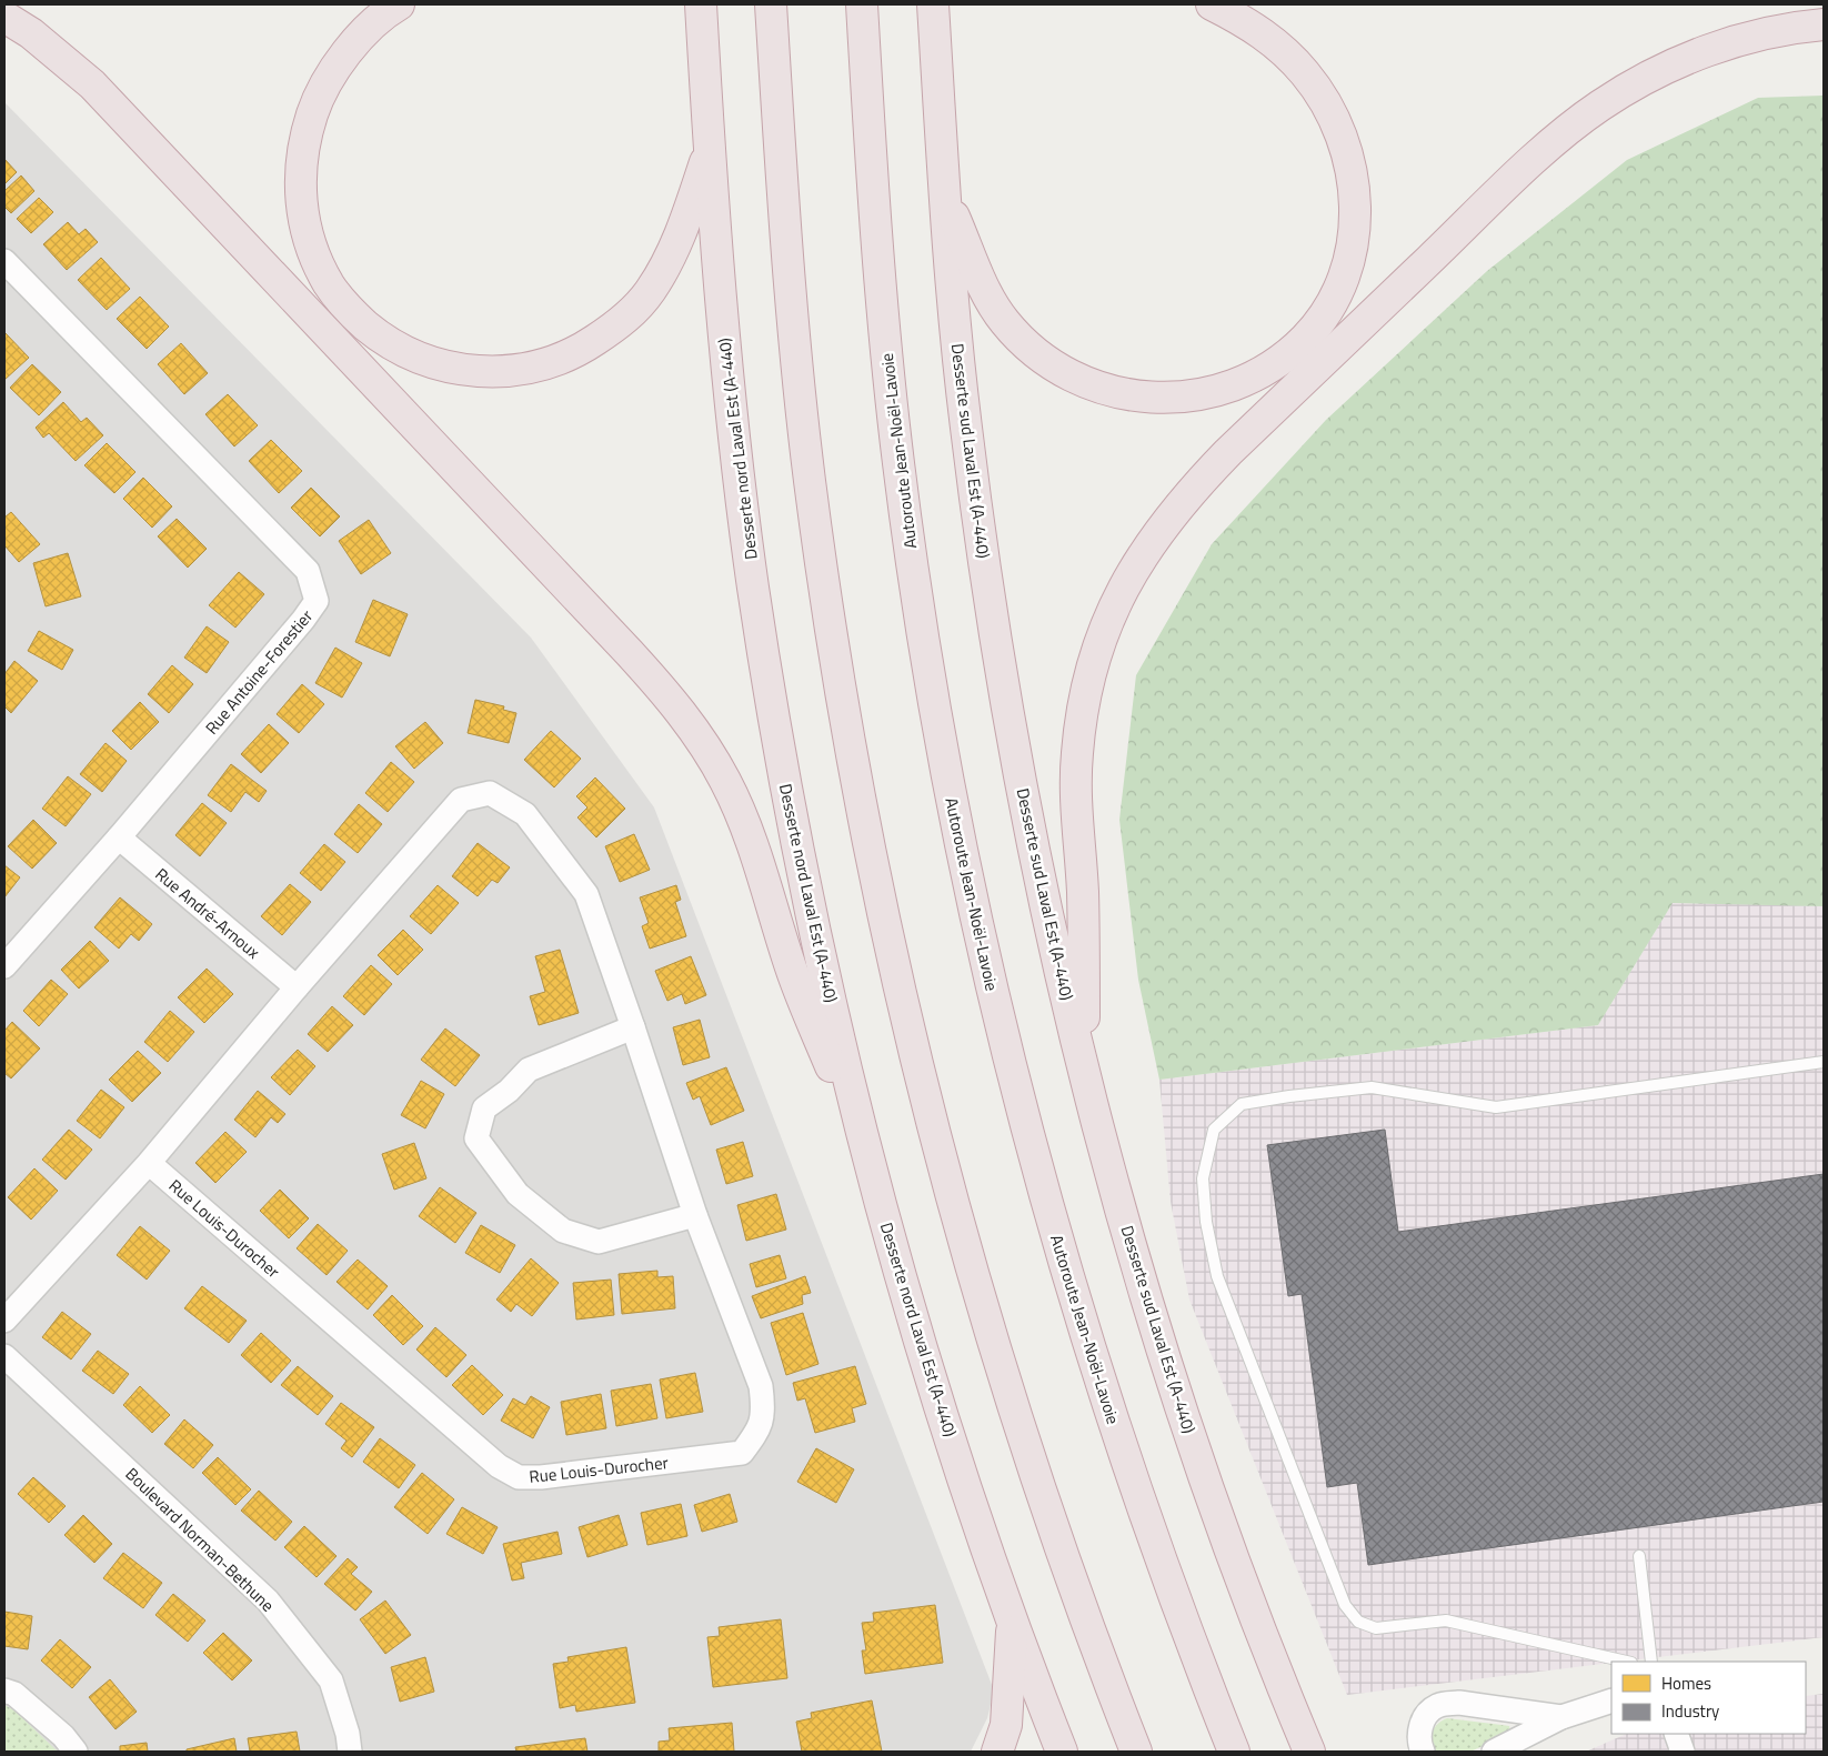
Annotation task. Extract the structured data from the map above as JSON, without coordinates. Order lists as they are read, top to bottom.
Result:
{
  "streets": {
    "highway": ["Desserte nord Laval Est (A-440)", "Autoroute Jean-Noël-Lavoie", "Desserte sud Laval Est (A-440)"],
    "street": [
      "Rue Antoine-Forestier",
      "Rue André-Arnoux",
      "Rue Louis-Durocher",
      "Boulevard Norman-Bethune"
    ]
  },
  "crossings": [
    ["Rue Antoine-Forestier", "Rue André-Arnoux"],
    ["Rue André-Arnoux", "Rue Louis-Durocher"]
  ],
  "legend": ["Homes", "Industry"]
}
